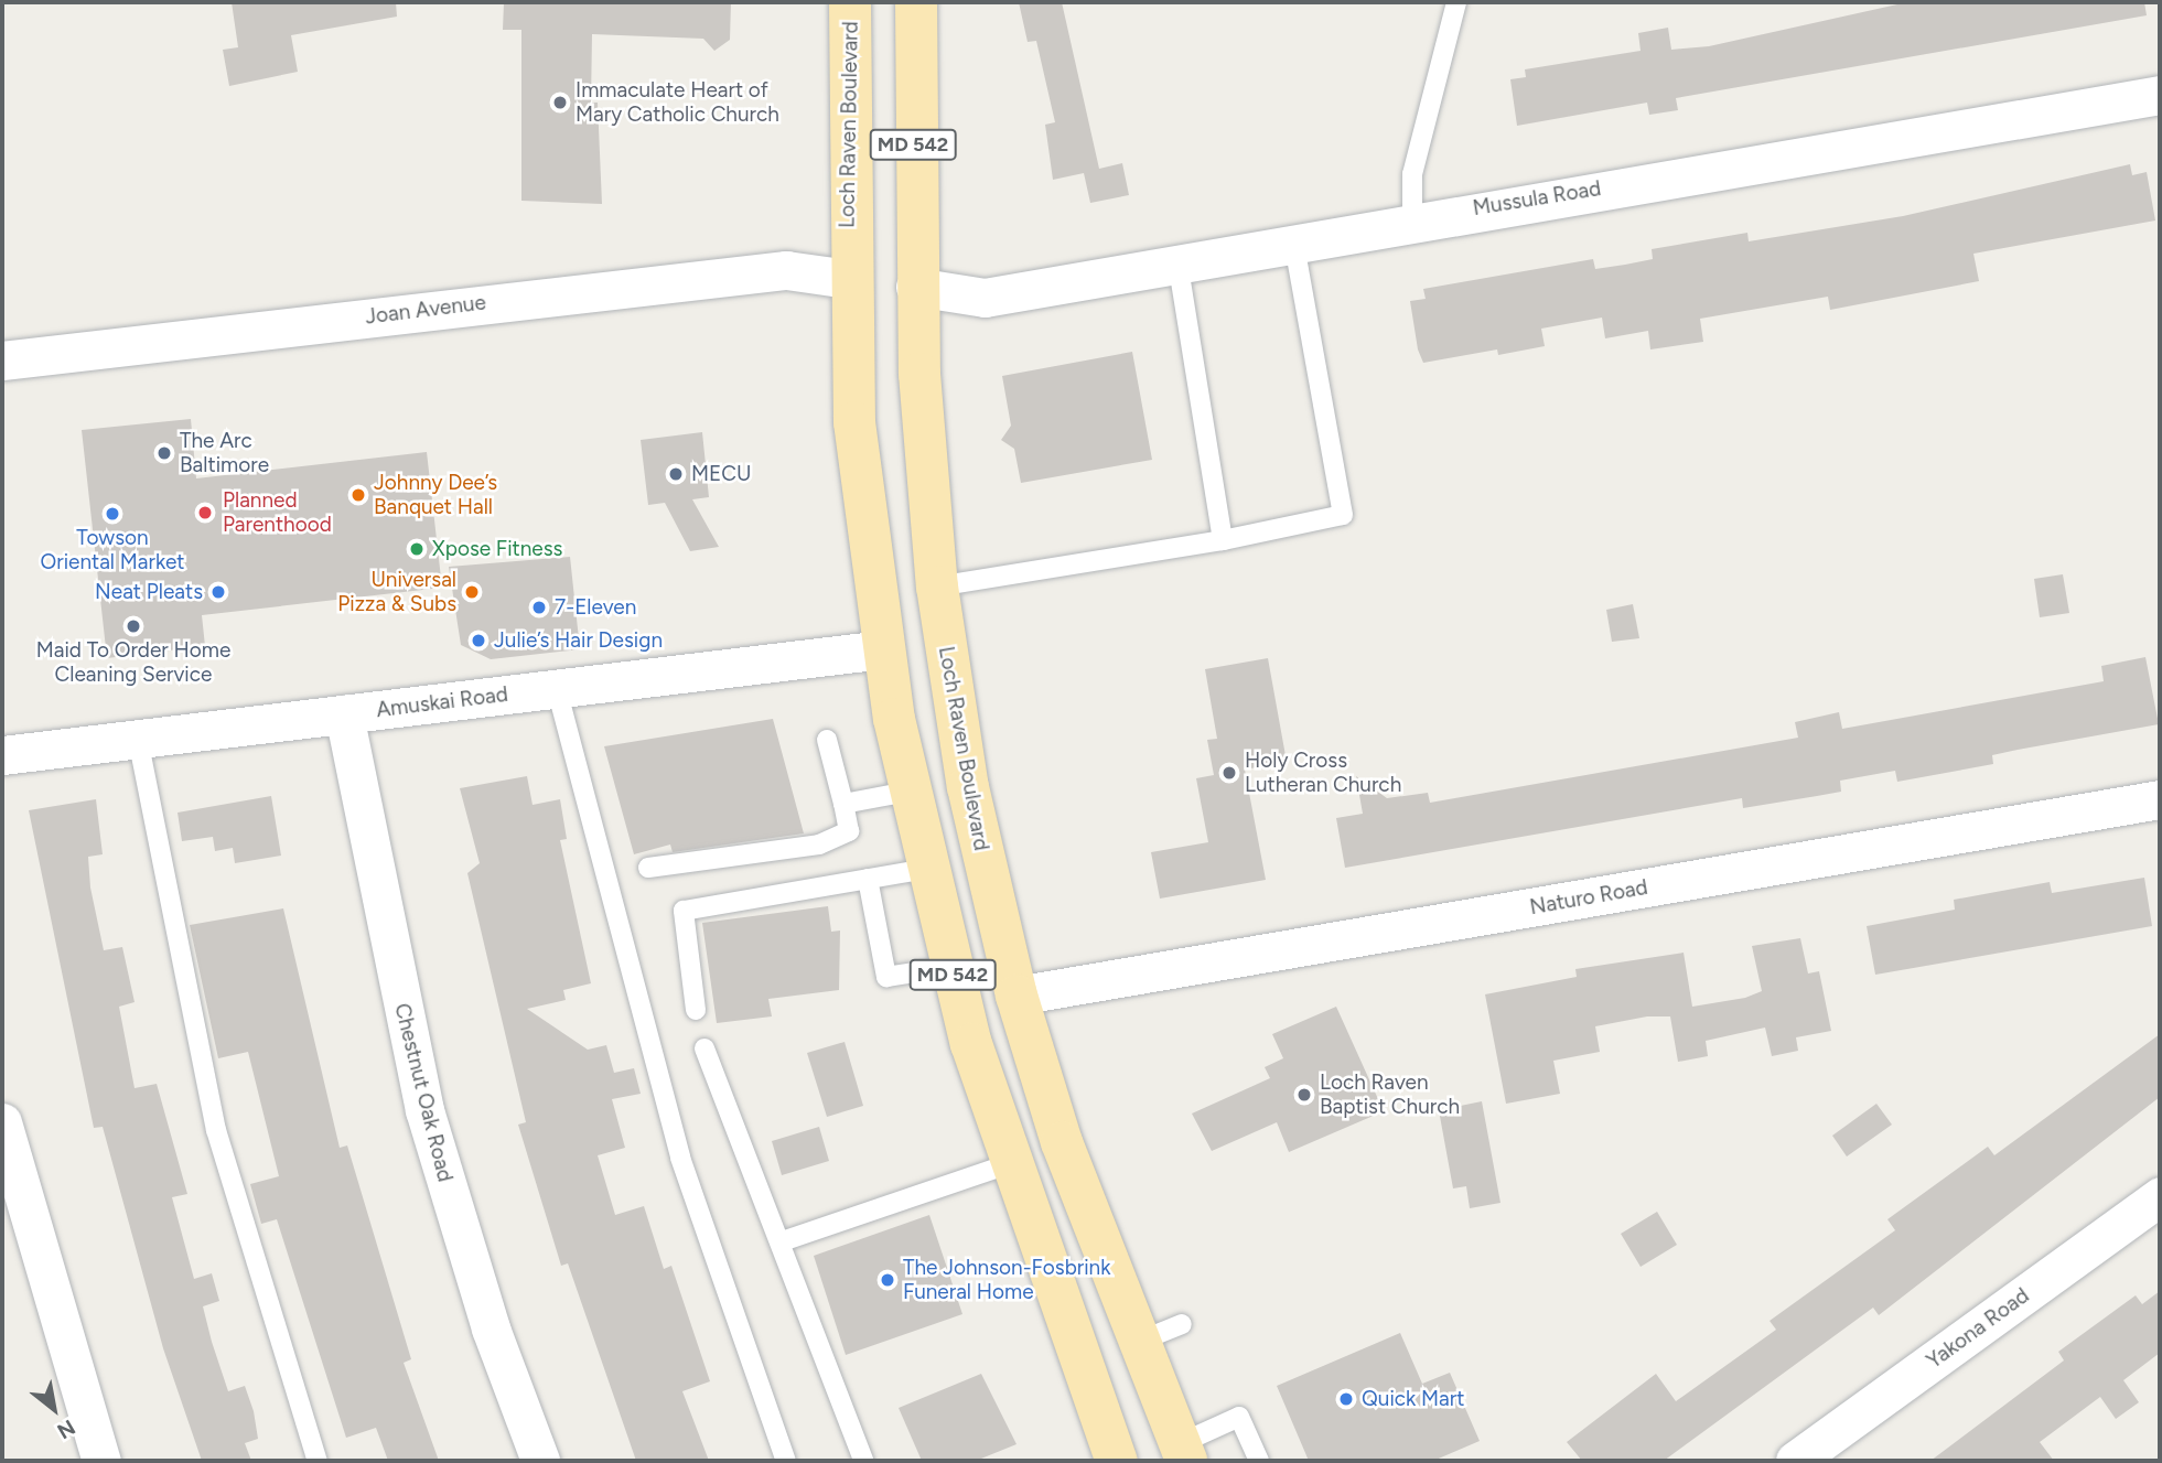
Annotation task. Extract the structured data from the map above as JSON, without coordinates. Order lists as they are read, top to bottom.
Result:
{
  "streets": {
    "main road": ["Loch Raven Boulevard", "MD 542"],
    "street": [
      "Mussula Road",
      "Joan Avenue",
      "Amuskai Road",
      "Naturo Road",
      "Chestnut Oak Road",
      "Yakona Road"
    ]
  },
  "crossings": [
    ["Loch Raven Boulevard", "Mussula Road"],
    ["Loch Raven Boulevard", "Joan Avenue"],
    ["Loch Raven Boulevard", "Amuskai Road"],
    ["Loch Raven Boulevard", "Naturo Road"],
    ["Amuskai Road", "Chestnut Oak Road"]
  ],
  "places": [
    "Immaculate Heart of Mary Catholic Church",
    "The Arc Baltimore",
    "MECU",
    "Johnny Dee’s Banquet Hall",
    "Planned Parenthood",
    "Towson Oriental Market",
    "Xpose Fitness",
    "Neat Pleats",
    "Universal Pizza & Subs",
    "7-Eleven",
    "Maid To Order Home Cleaning Service",
    "Julie’s Hair Design",
    "Holy Cross Lutheran Church",
    "Loch Raven Baptist Church",
    "The Johnson-Fosbrink Funeral Home",
    "Quick Mart"
  ],
  "north": "bottom right"
}
